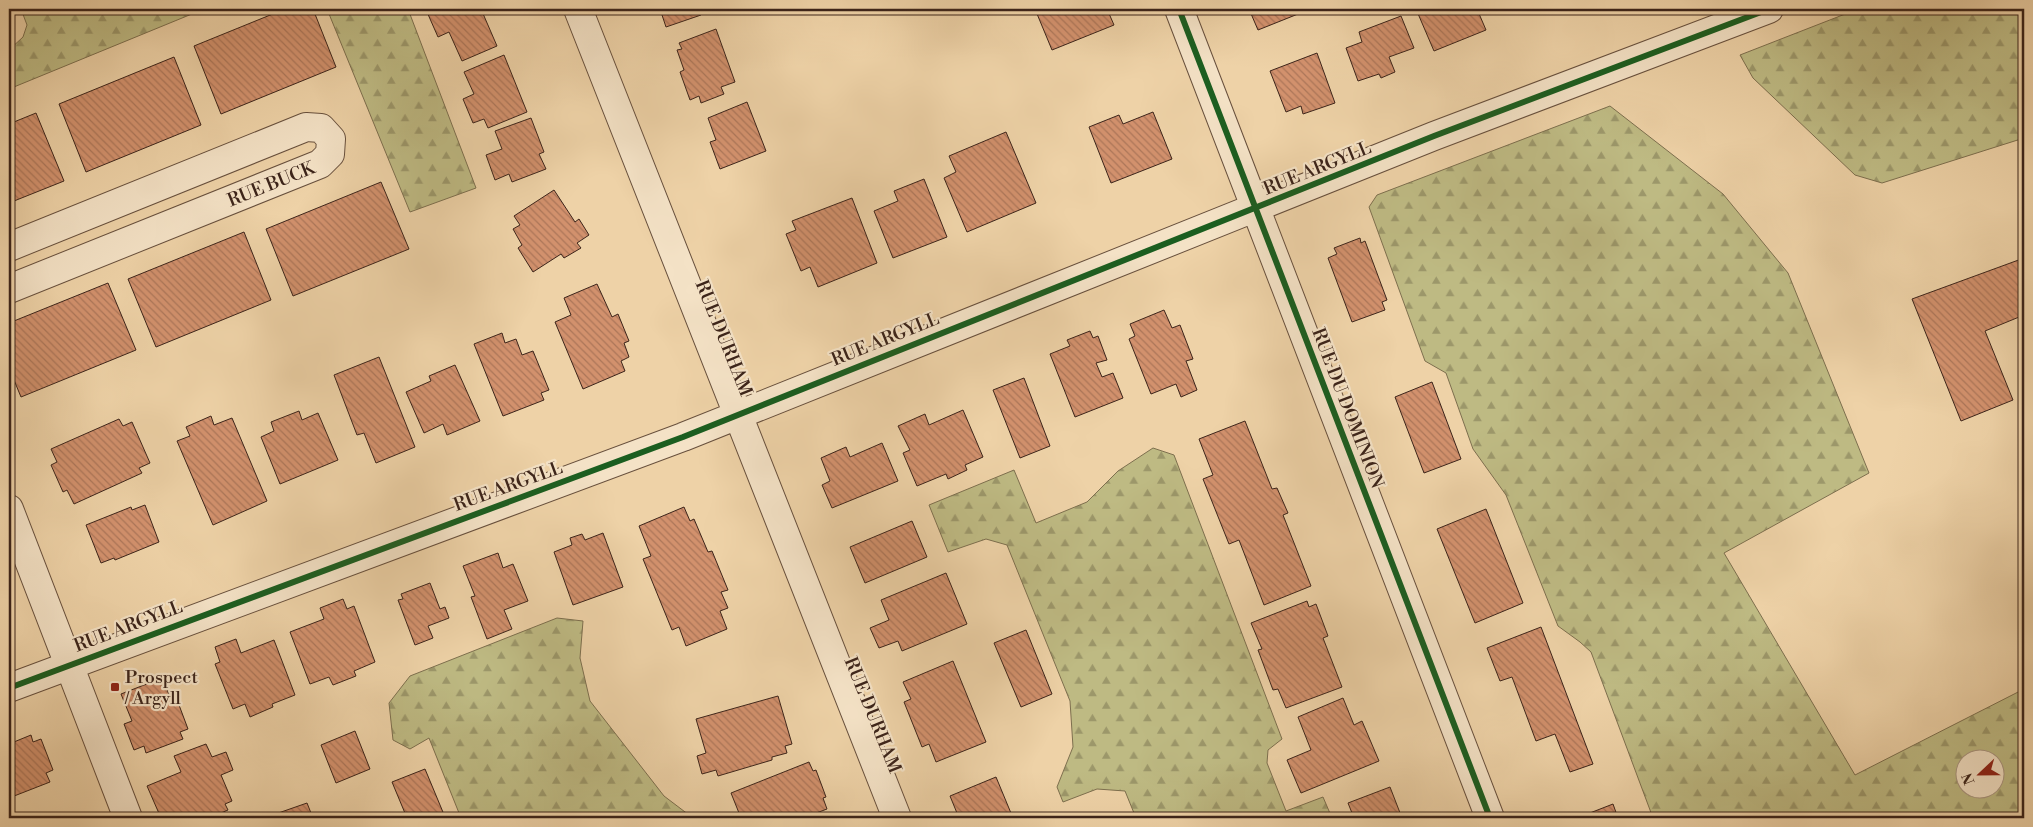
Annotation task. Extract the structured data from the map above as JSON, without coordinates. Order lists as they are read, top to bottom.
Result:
{
  "streets": {
    "street": [
      "RUE ARGYLL",
      "RUE BUCK",
      "RUE DURHAM",
      "RUE DU DOMINION"
    ]
  },
  "crossings": [
    ["RUE ARGYLL", "RUE DURHAM"],
    ["RUE ARGYLL", "RUE DU DOMINION"]
  ],
  "places": {
    "transit": ["Prospect / Argyll"]
  },
  "north": "left"
}
